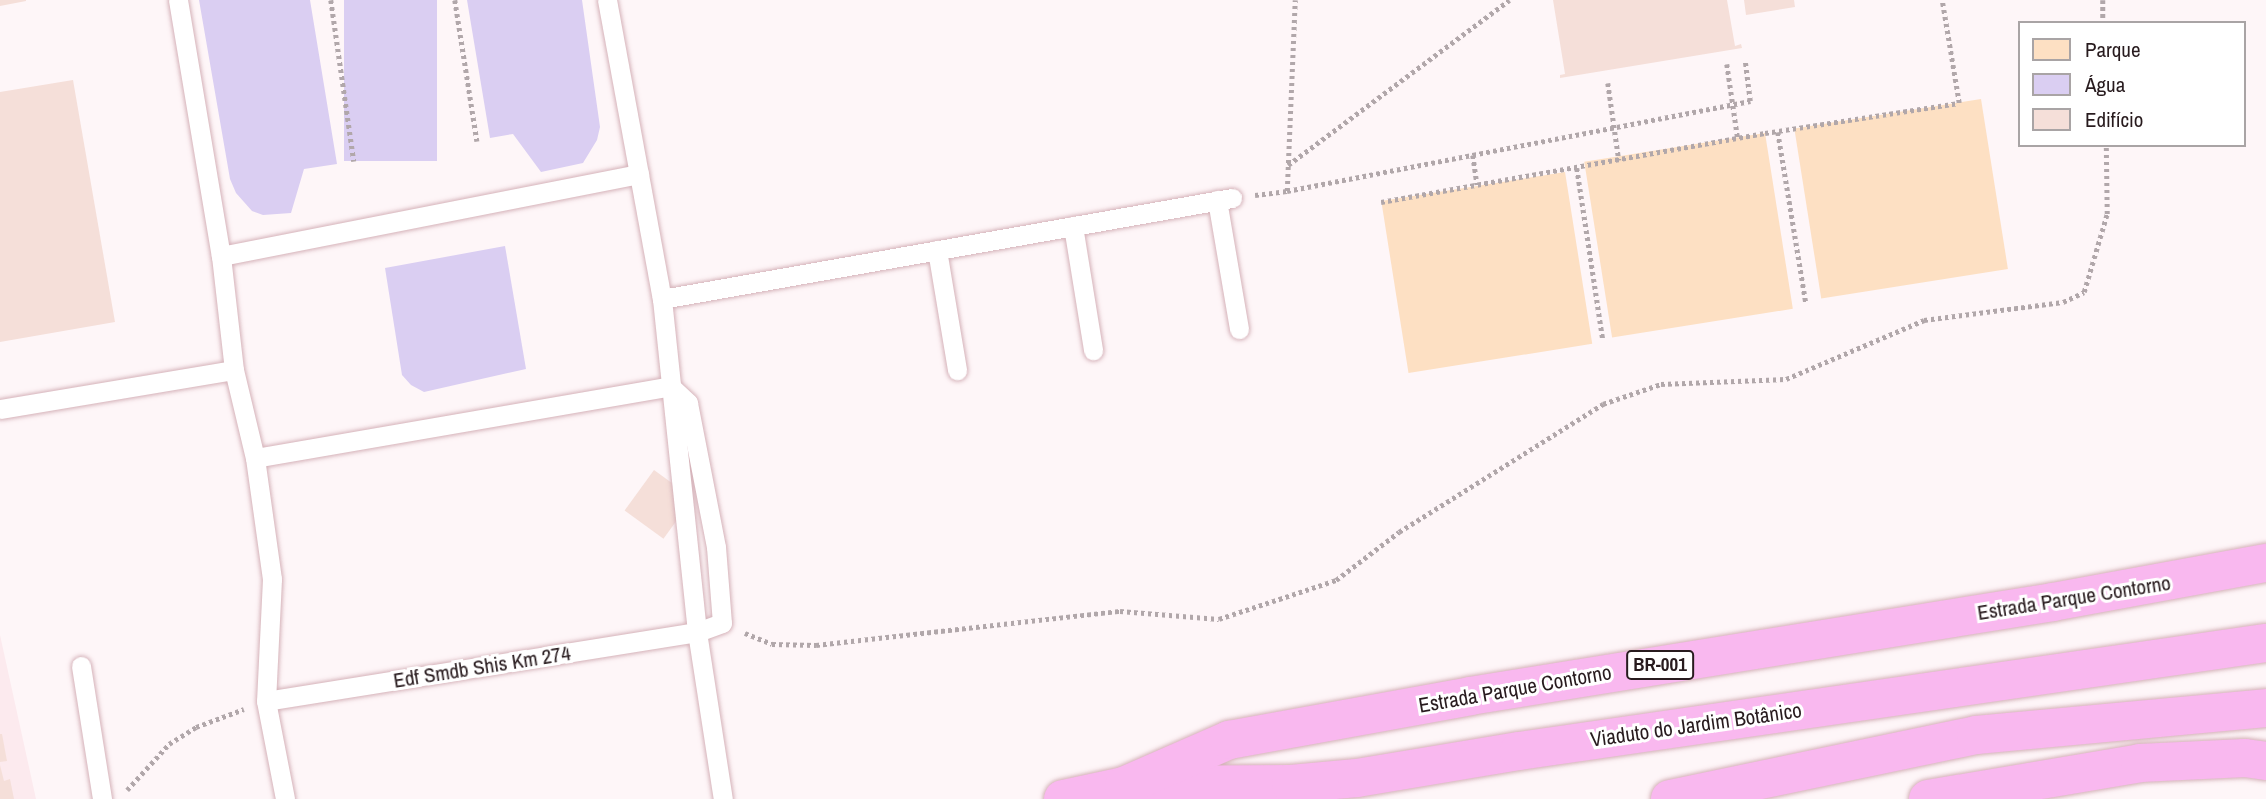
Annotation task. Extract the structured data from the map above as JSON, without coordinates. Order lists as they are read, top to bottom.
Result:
{
  "streets": {
    "highway": ["Estrada Parque Contorno", "BR-001", "Viaduto do Jardim Botânico"],
    "lane": ["Edf Smdb Shis Km 274"]
  },
  "crossings": [
    ["Estrada Parque Contorno", "Viaduto do Jardim Botânico"]
  ],
  "legend": ["Parque", "Água", "Edifício"]
}
